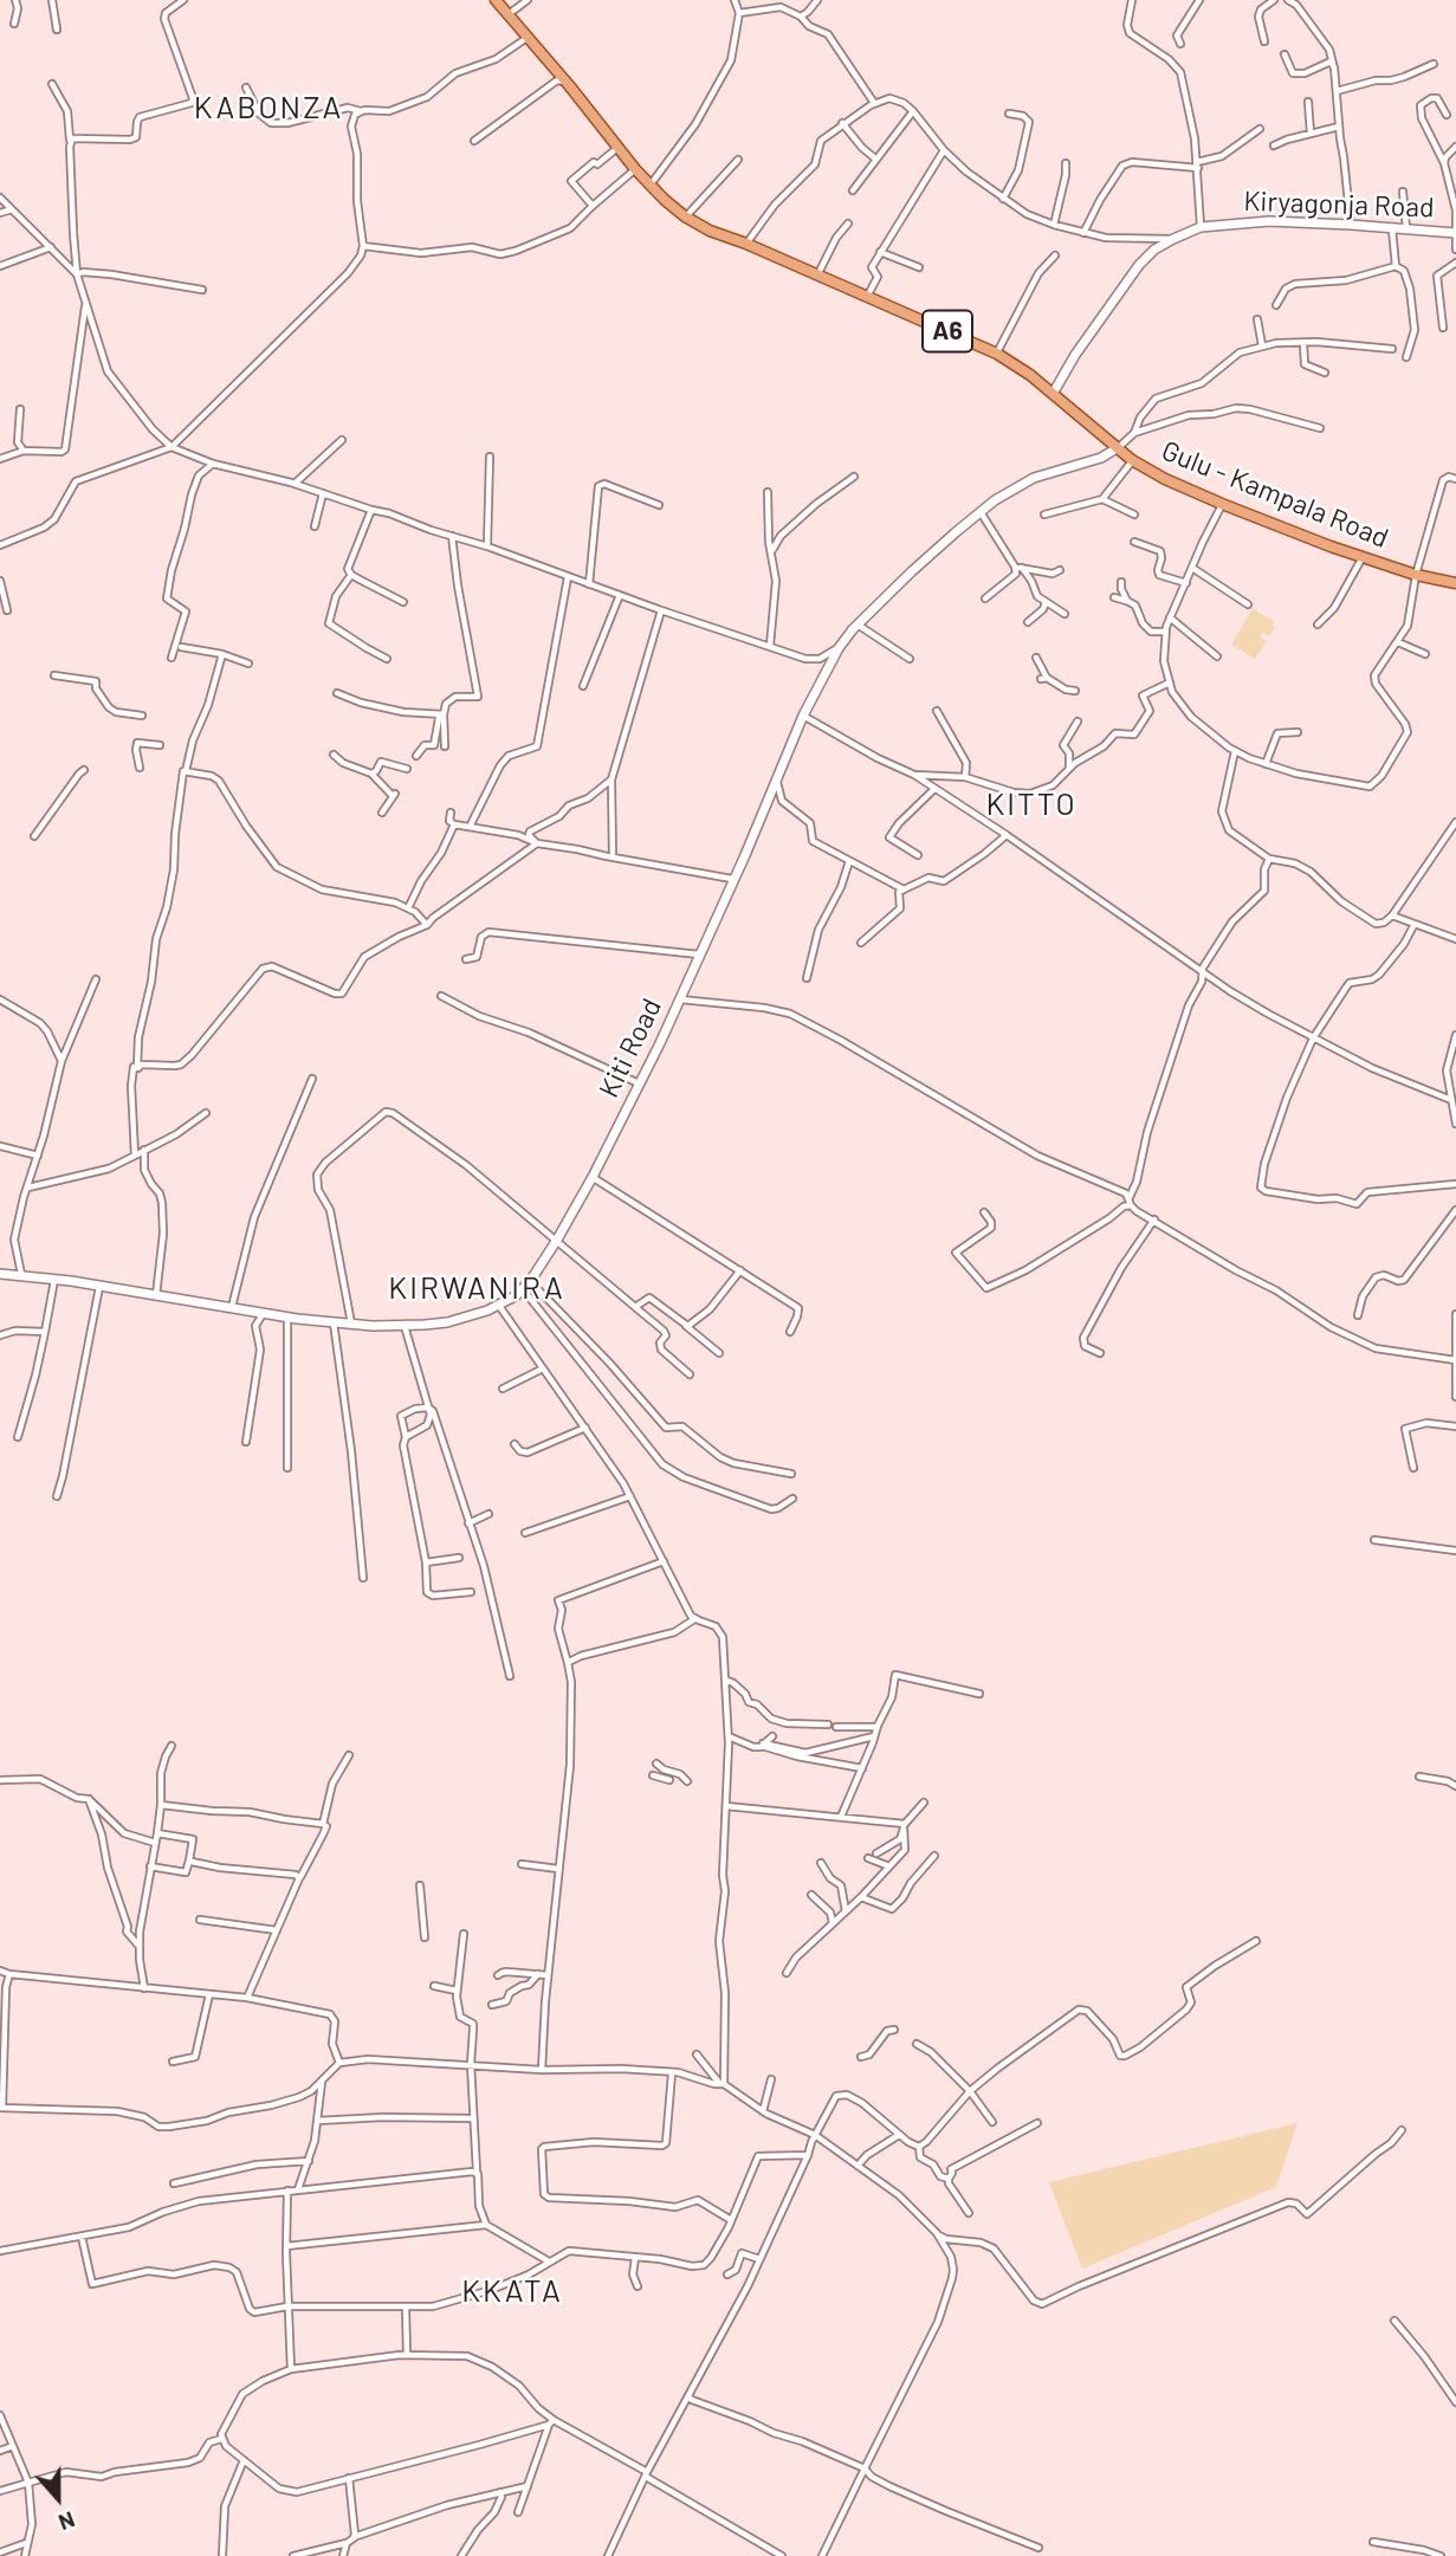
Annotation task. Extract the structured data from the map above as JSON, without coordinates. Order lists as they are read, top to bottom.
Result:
{
  "streets": {
    "main road": ["A6", "Gulu - Kampala Road"],
    "street": ["Kiryagonja Road", "Kiti Road"]
  },
  "crossings": [
    ["Kiryagonja Road", "Gulu - Kampala Road"],
    ["Gulu - Kampala Road", "Kiti Road"]
  ],
  "districts": [
    "KABONZA",
    "KITTO",
    "KIRWANIRA",
    "KKATA"
  ],
  "north": "bottom"
}
